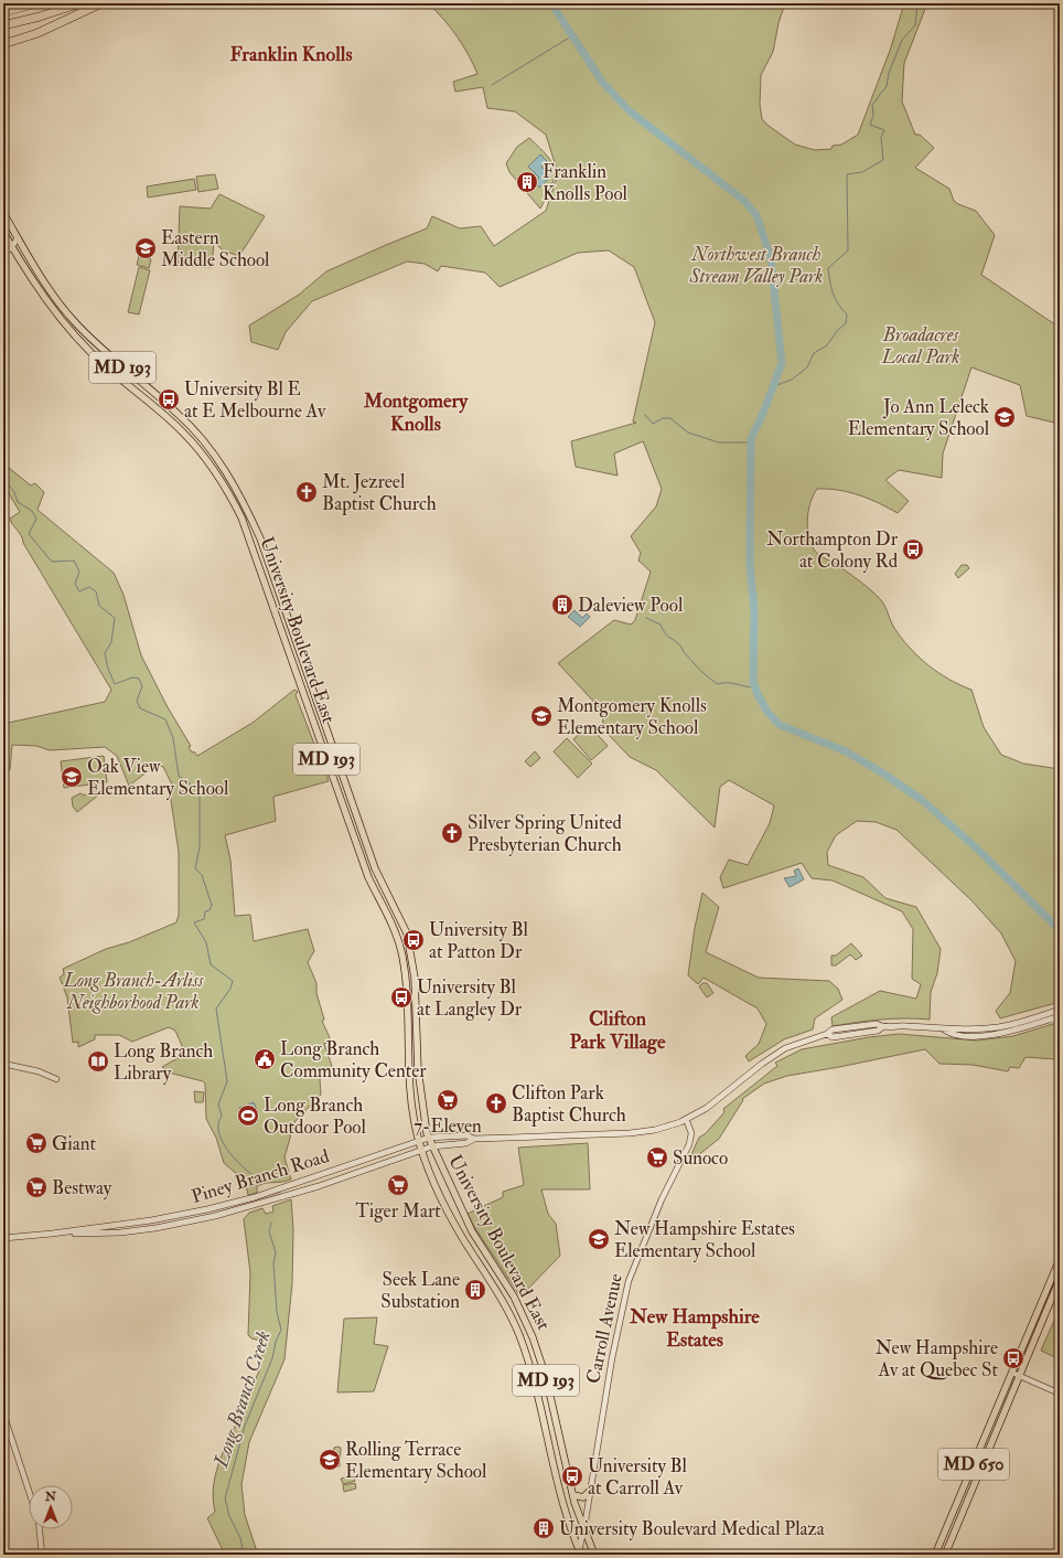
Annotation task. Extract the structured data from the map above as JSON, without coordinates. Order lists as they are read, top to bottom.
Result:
{
  "streets": {
    "main road": [
      "MD 193",
      "University Boulevard East",
      "Piney Branch Road",
      "Carroll Avenue",
      "MD 650"
    ]
  },
  "crossings": [
    ["MD 193", "University Boulevard East"],
    ["MD 193", "Carroll Avenue"],
    ["University Boulevard East", "Piney Branch Road"],
    ["University Boulevard East", "Carroll Avenue"],
    ["Piney Branch Road", "Carroll Avenue"]
  ],
  "districts": [
    "Franklin Knolls",
    "Montgomery Knolls",
    "Clifton Park Village",
    "New Hampshire Estates"
  ],
  "water": ["Long Branch Creek"],
  "parks": ["Northwest Branch Stream Valley Park", "Broadacres Local Park", "Long Branch-Arliss Neighborhood Park"],
  "places": {
    "building": [
      "Franklin Knolls Pool",
      "Daleview Pool",
      "Seek Lane Substation",
      "University Boulevard Medical Plaza"
    ],
    "school or university": [
      "Eastern Middle School",
      "Jo Ann Leleck Elementary School",
      "Montgomery Knolls Elementary School",
      "Oak View Elementary School",
      "New Hampshire Estates Elementary School",
      "Rolling Terrace Elementary School"
    ],
    "bus stop": [
      "University Bl E at E Melbourne Av",
      "Northampton Dr at Colony Rd",
      "University Bl at Patton Dr",
      "University Bl at Langley Dr",
      "New Hampshire Av at Quebec St",
      "University Bl at Carroll Av"
    ],
    "church": ["Mt. Jezreel Baptist Church", "Silver Spring United Presbyterian Church", "Clifton Park Baptist Church"],
    "public building": ["Long Branch Community Center"],
    "library": ["Long Branch Library"],
    "supermarket": [
      "7-Eleven",
      "Giant",
      "Sunoco",
      "Tiger Mart",
      "Bestway"
    ],
    "sports": ["Long Branch Outdoor Pool"]
  },
  "north": "top"
}
